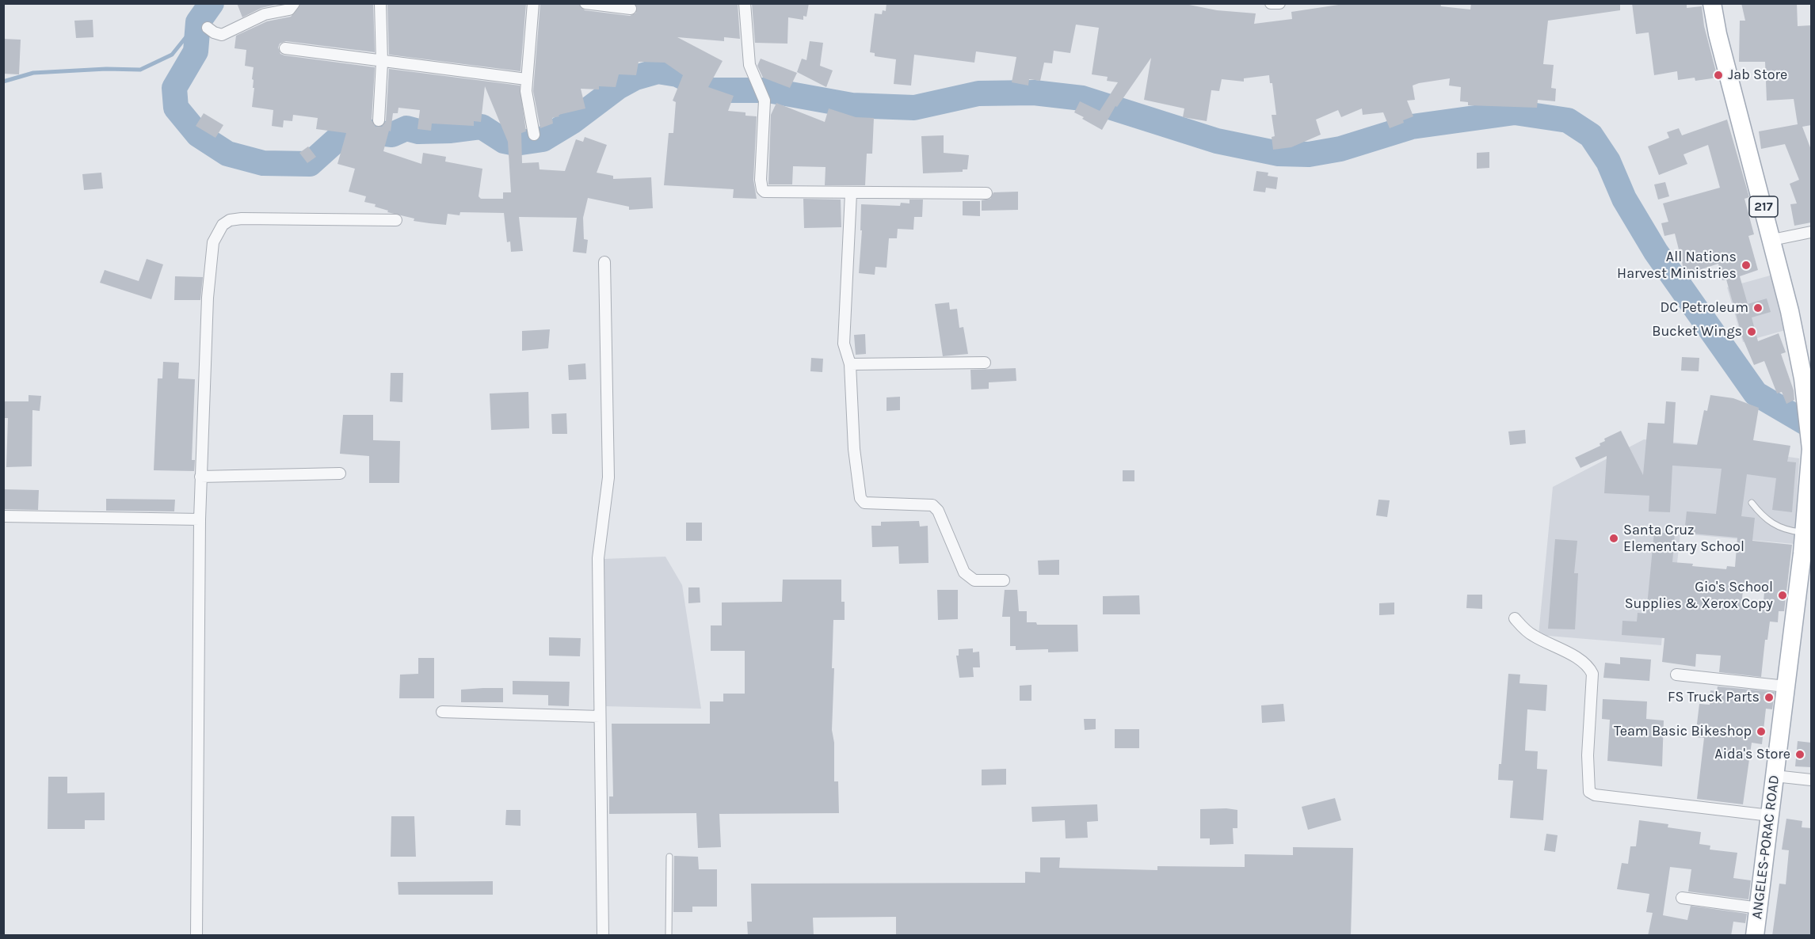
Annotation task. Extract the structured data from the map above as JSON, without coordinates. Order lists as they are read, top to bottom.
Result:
{
  "streets": {
    "main road": ["217", "ANGELES-PORAC ROAD"]
  },
  "places": [
    "Jab Store",
    "All Nations Harvest Ministries",
    "DC Petroleum",
    "Bucket Wings",
    "Santa Cruz Elementary School",
    "Gio's School Supplies & Xerox Copy",
    "FS Truck Parts",
    "Team Basic Bikeshop",
    "Aida's Store"
  ]
}
